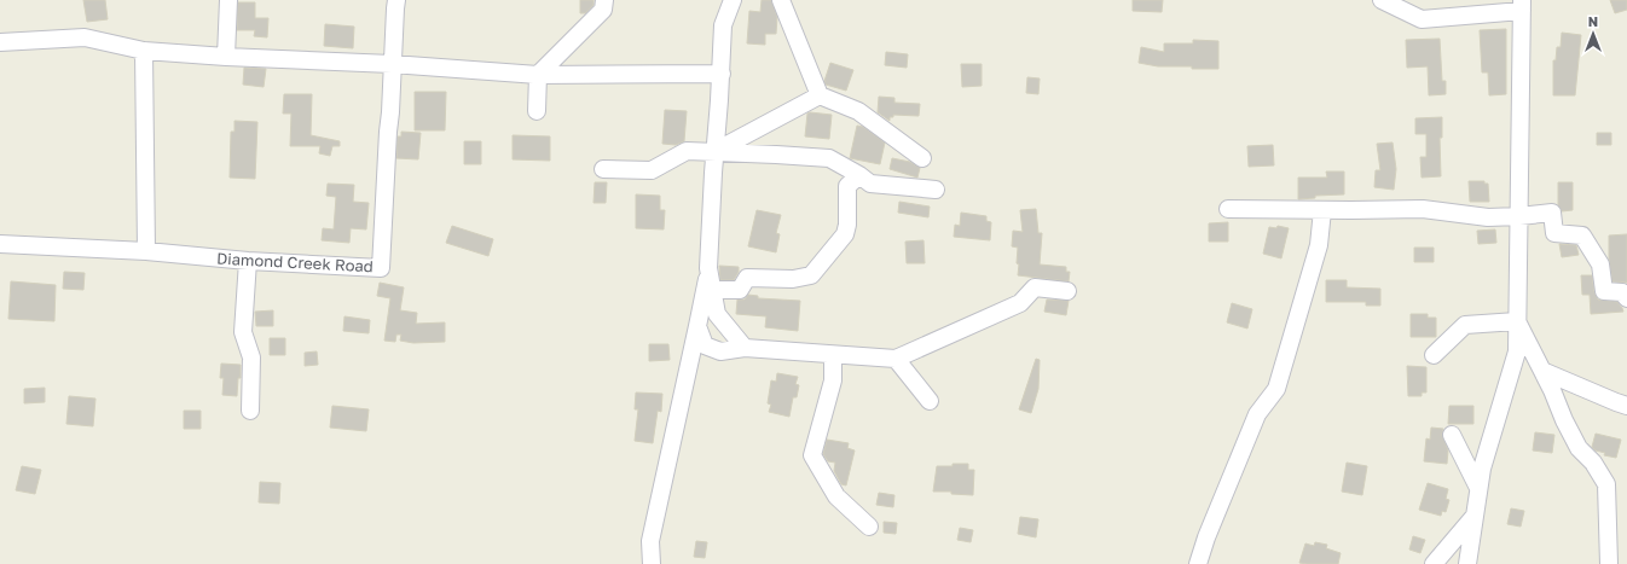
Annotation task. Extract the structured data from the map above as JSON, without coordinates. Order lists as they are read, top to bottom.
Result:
{
  "streets": {
    "street": ["Diamond Creek Road"]
  },
  "north": "top"
}
